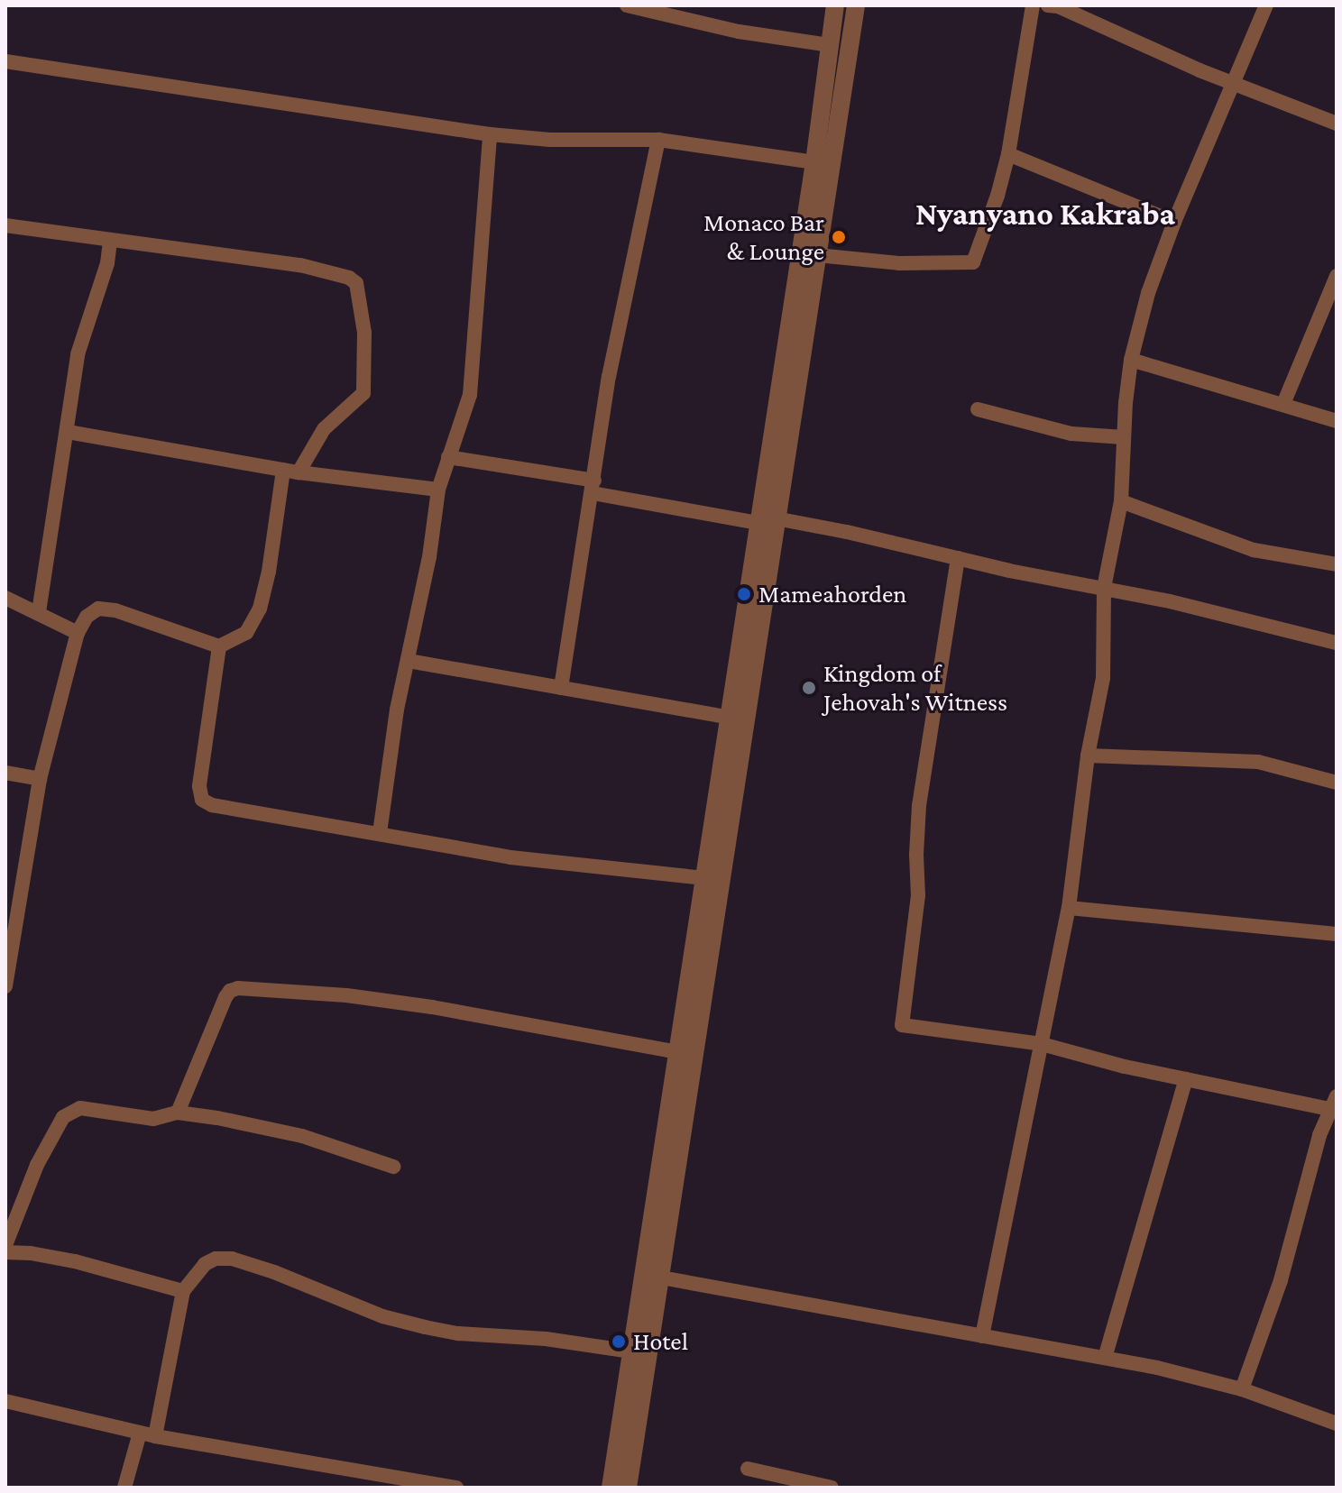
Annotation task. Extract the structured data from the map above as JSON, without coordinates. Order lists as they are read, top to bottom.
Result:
{
  "districts": ["Nyanyano Kakraba"],
  "places": [
    "Monaco Bar & Lounge",
    "Mameahorden",
    "Kingdom of Jehovah's Witness",
    "Hotel"
  ]
}
